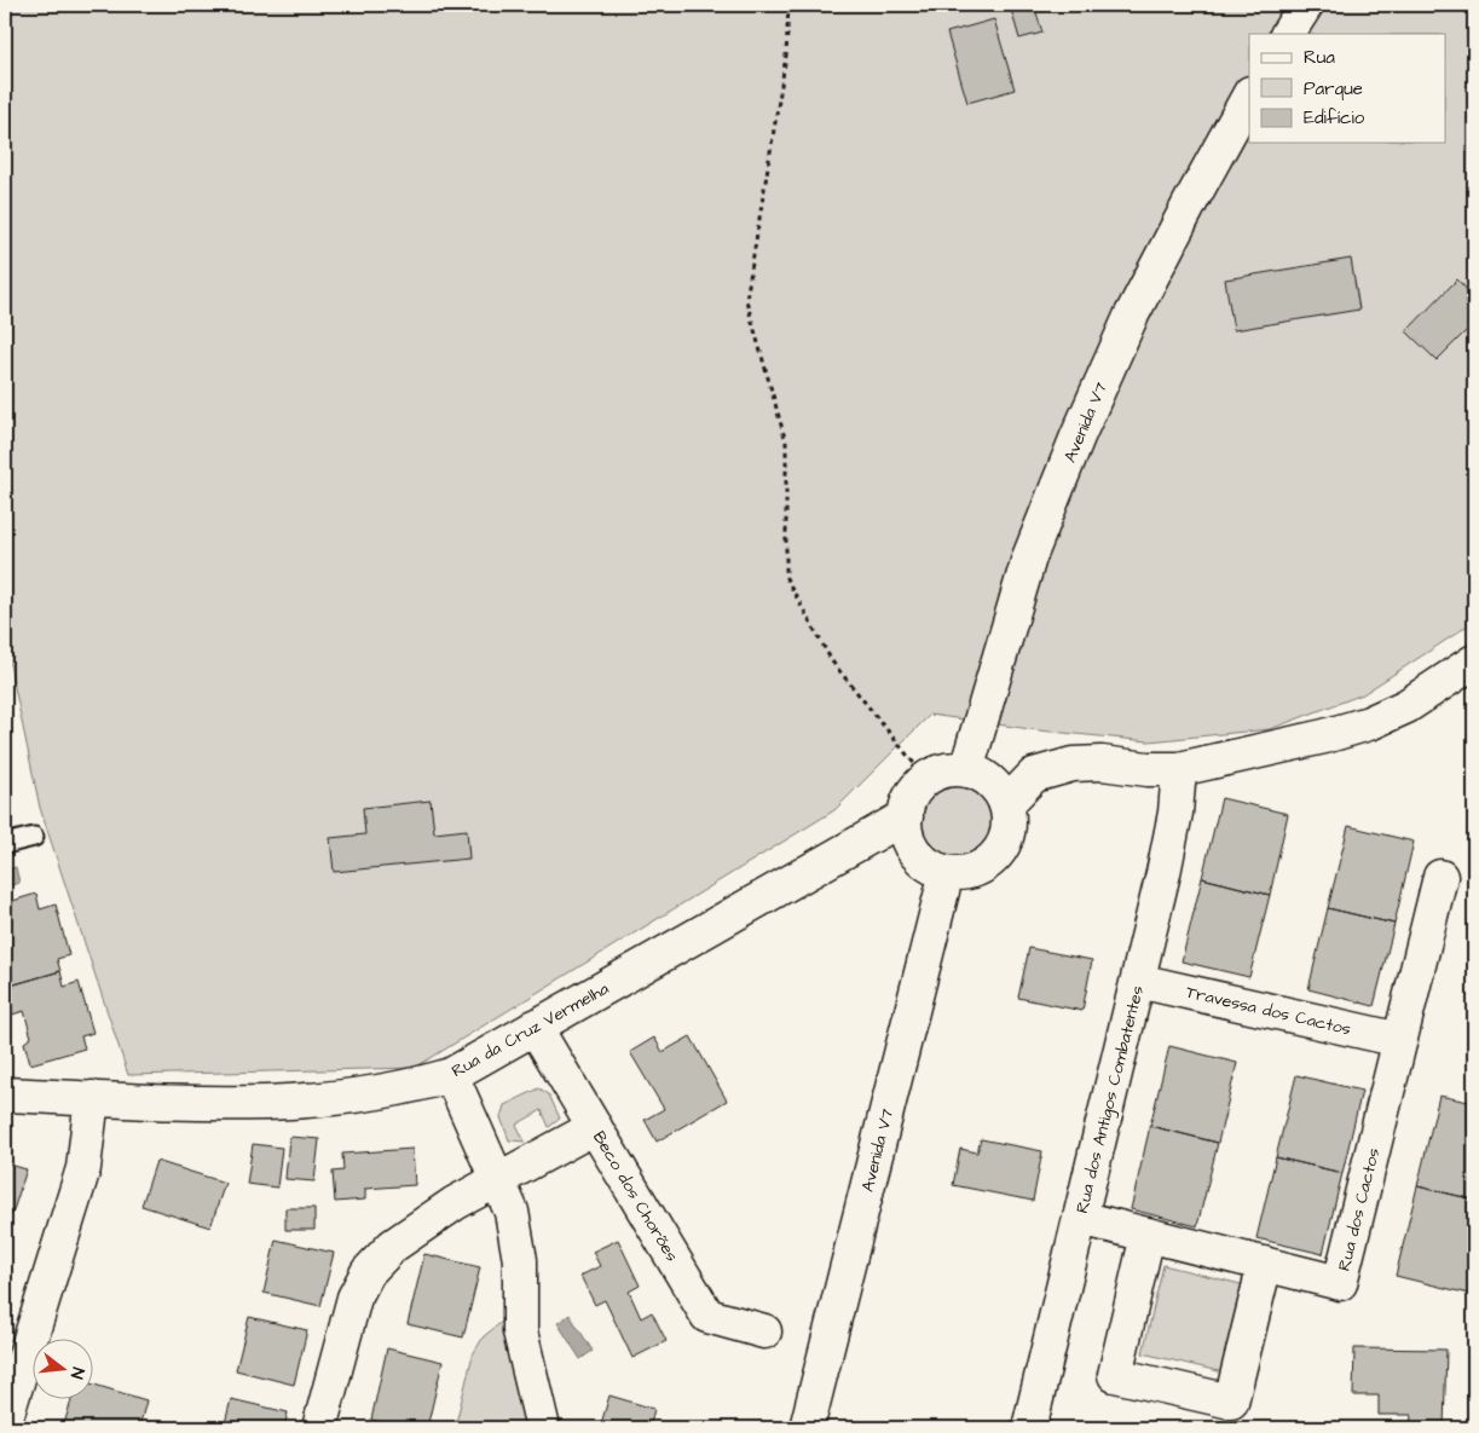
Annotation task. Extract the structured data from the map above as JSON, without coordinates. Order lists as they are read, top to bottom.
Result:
{
  "streets": {
    "street": [
      "Avenida V7",
      "Travessa dos Cactos",
      "Rua da Cruz Vermelha",
      "Rua dos Antigos Combatentes",
      "Beco dos Chorões",
      "Rua dos Cactos"
    ]
  },
  "crossings": [
    ["Avenida V7", "Rua da Cruz Vermelha"],
    ["Travessa dos Cactos", "Rua dos Antigos Combatentes"],
    ["Travessa dos Cactos", "Rua dos Cactos"],
    ["Rua da Cruz Vermelha", "Beco dos Chorões"],
    ["Rua dos Antigos Combatentes", "Rua dos Cactos"]
  ],
  "legend": ["Rua", "Parque", "Edifício"],
  "north": "right"
}
